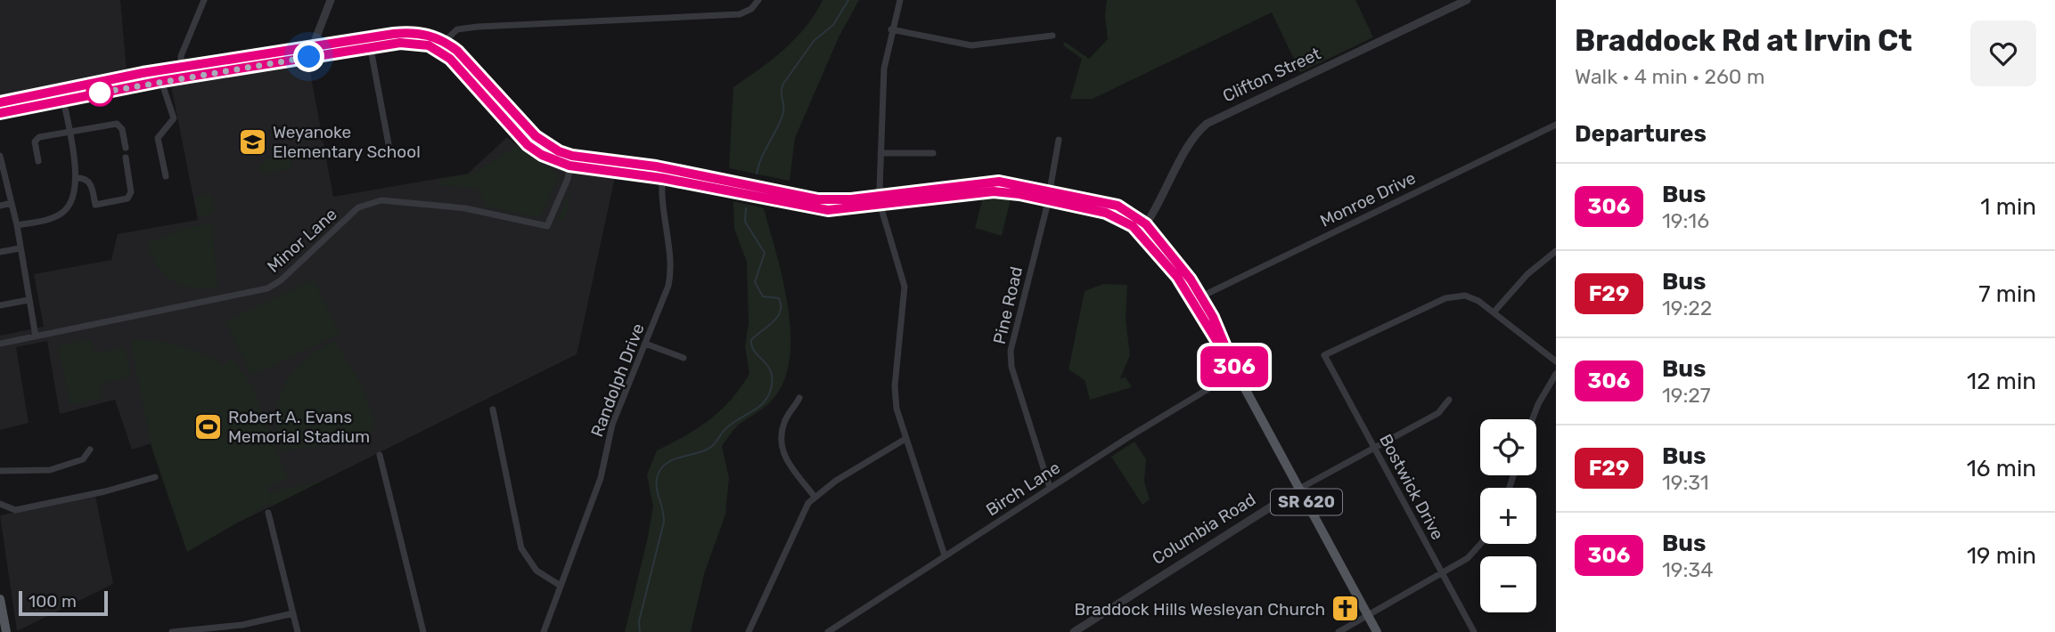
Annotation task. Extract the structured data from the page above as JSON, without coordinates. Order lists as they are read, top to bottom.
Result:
{
  "streets": {
    "main road": ["SR 620"],
    "street": [
      "Clifton Street",
      "Monroe Drive",
      "Minor Lane",
      "Pine Road",
      "Randolph Drive",
      "Bostwick Drive",
      "Birch Lane",
      "Columbia Road"
    ]
  },
  "crossings": [
    ["Clifton Street", "SR 620"],
    ["Monroe Drive", "SR 620"],
    ["Minor Lane", "SR 620"],
    ["Pine Road", "Birch Lane"],
    ["Pine Road", "SR 620"],
    ["Randolph Drive", "SR 620"],
    ["Bostwick Drive", "Columbia Road"],
    ["Birch Lane", "SR 620"],
    ["SR 620", "Columbia Road"]
  ],
  "places": {
    "school or university": ["Weyanoke Elementary School"],
    "sports": ["Robert A. Evans Memorial Stadium"],
    "church": ["Braddock Hills Wesleyan Church"]
  },
  "lines": ["bus line 306"],
  "scale_bar": "100 m",
  "page": {
    "on_map": "306",
    "heading": [
      ["Braddock Rd at Irvin Ct", "Walk · 4 min · 260 m"],
      "Departures"
    ],
    "list": [
      {
        "mark": "306",
        "name": "Bus",
        "note": "19:16",
        "value": "1 min"
      },
      {
        "mark": "F29",
        "name": "Bus",
        "note": "19:22",
        "value": "7 min"
      },
      {
        "mark": "306",
        "name": "Bus",
        "note": "19:27",
        "value": "12 min"
      },
      {
        "mark": "F29",
        "name": "Bus",
        "note": "19:31",
        "value": "16 min"
      },
      {
        "mark": "306",
        "name": "Bus",
        "note": "19:34",
        "value": "19 min"
      }
    ],
    "map_buttons": ["+", "−"],
    "scale": "100 m"
  }
}
